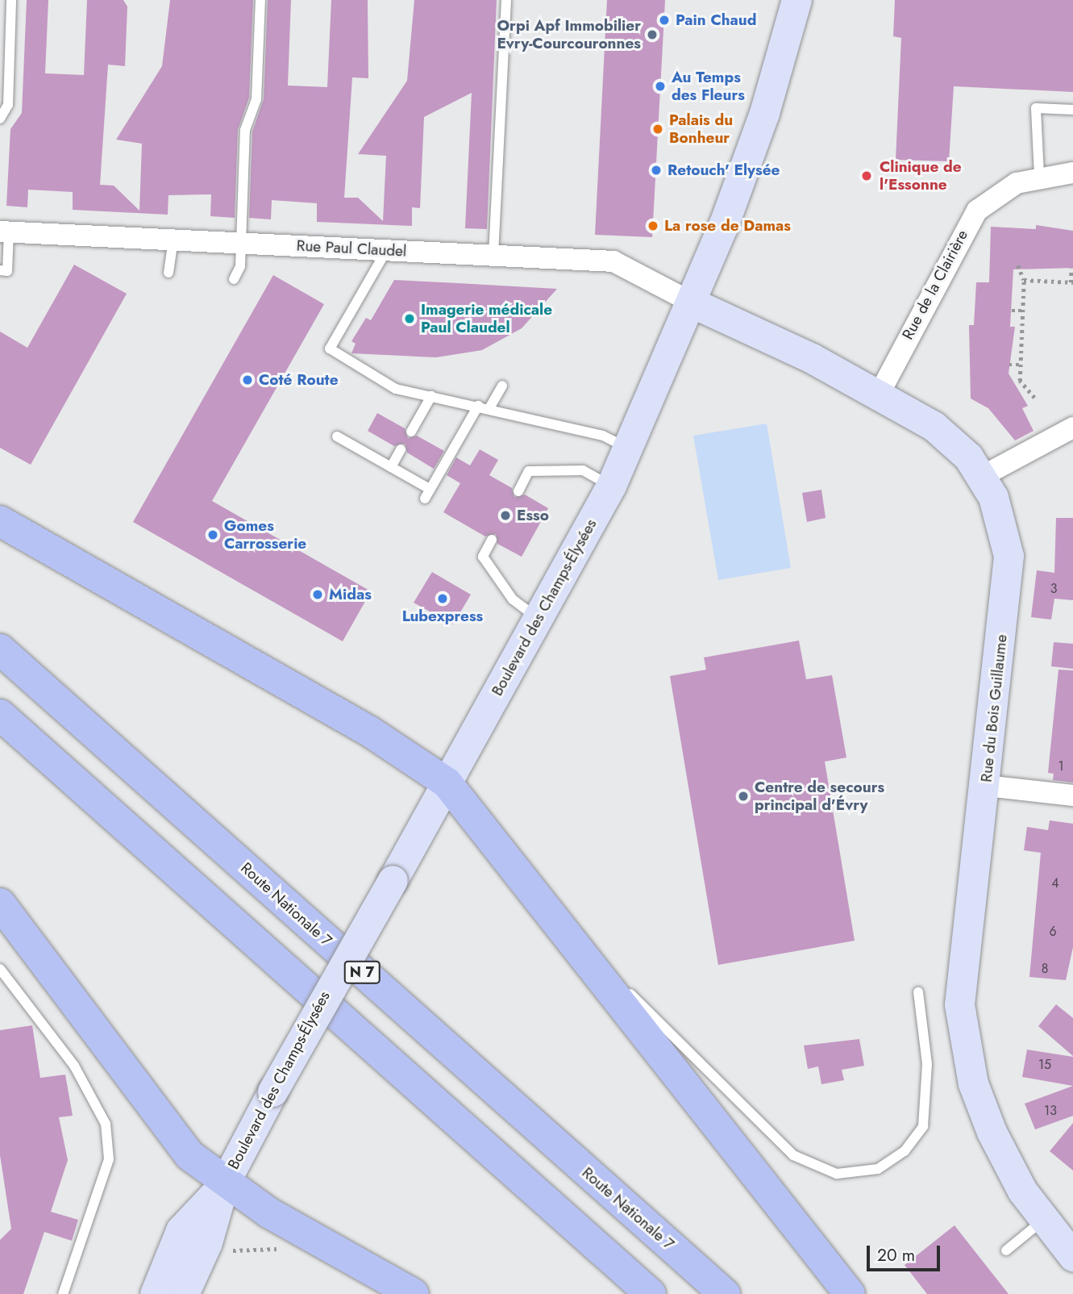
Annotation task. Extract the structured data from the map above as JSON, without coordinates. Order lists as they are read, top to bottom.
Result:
{
  "streets": {
    "main road": [
      "Boulevard des Champs-Élysées",
      "Rue du Bois Guillaume",
      "Route Nationale 7",
      "N 7"
    ],
    "street": ["Rue Paul Claudel", "Rue de la Clairière"]
  },
  "crossings": [
    ["Rue Paul Claudel", "Boulevard des Champs-Élysées"],
    ["Rue Paul Claudel", "Rue du Bois Guillaume"],
    ["Rue de la Clairière", "Rue du Bois Guillaume"],
    ["Boulevard des Champs-Élysées", "Rue du Bois Guillaume"]
  ],
  "places": [
    "Pain Chaud",
    "Orpi Apf Immobilier Evry-Courcouronnes",
    "Au Temps des Fleurs",
    "Palais du Bonheur",
    "Retouch' Elysée",
    "Clinique de l'Essonne",
    "La rose de Damas",
    "Imagerie médicale Paul Claudel",
    "Coté Route",
    "Esso",
    "Gomes Carrosserie",
    "Midas",
    "Lubexpress",
    "Centre de secours principal d'Évry"
  ],
  "house_numbers": [
    "3",
    "1",
    "4",
    "6",
    "8",
    "15",
    "13"
  ],
  "scale_bar": "20 m"
}
